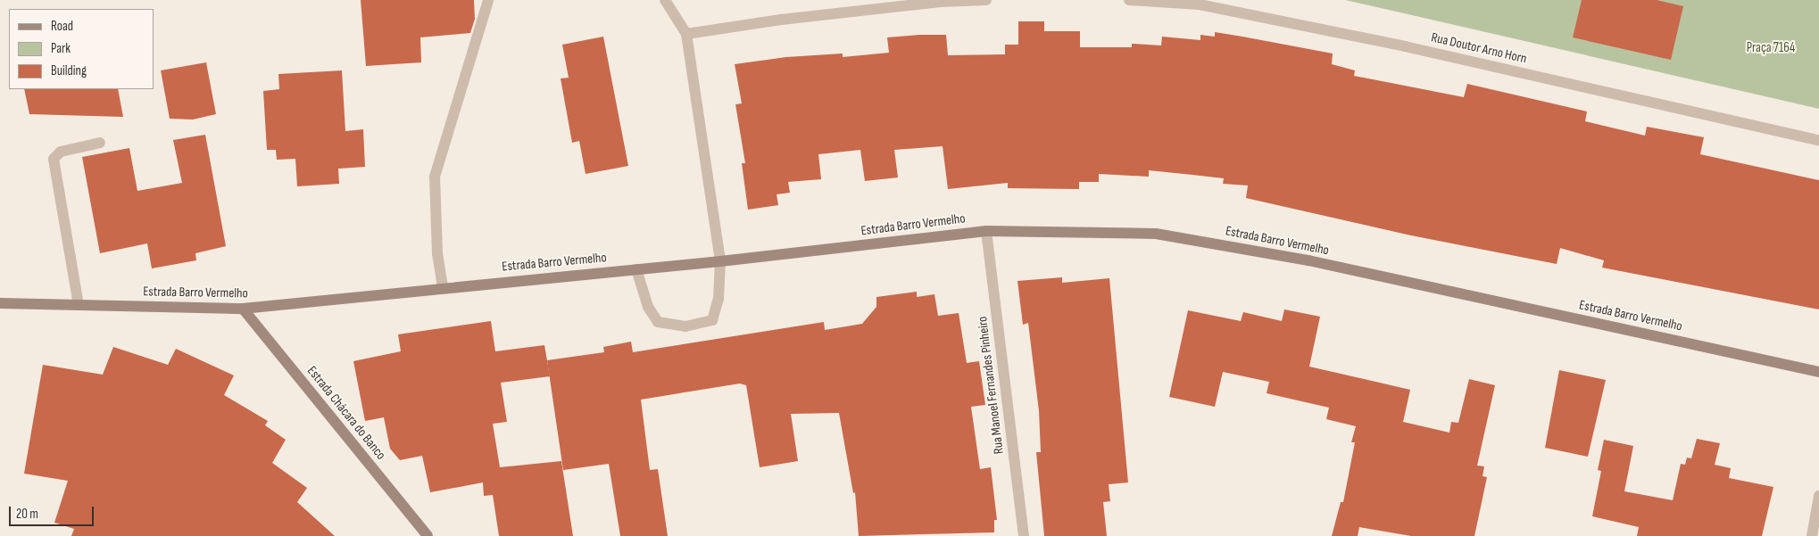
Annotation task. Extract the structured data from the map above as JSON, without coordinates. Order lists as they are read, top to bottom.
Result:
{
  "streets": {
    "street": [
      "Rua Doutor Arno Horn",
      "Estrada Barro Vermelho",
      "Rua Manoel Fernandes Pinheiro",
      "Estrada Chácara do Banco"
    ]
  },
  "crossings": [
    ["Estrada Barro Vermelho", "Rua Manoel Fernandes Pinheiro"],
    ["Estrada Barro Vermelho", "Estrada Chácara do Banco"]
  ],
  "parks": ["Praça 7164"],
  "legend": ["Road", "Park", "Building"],
  "scale_bar": "20 m"
}
